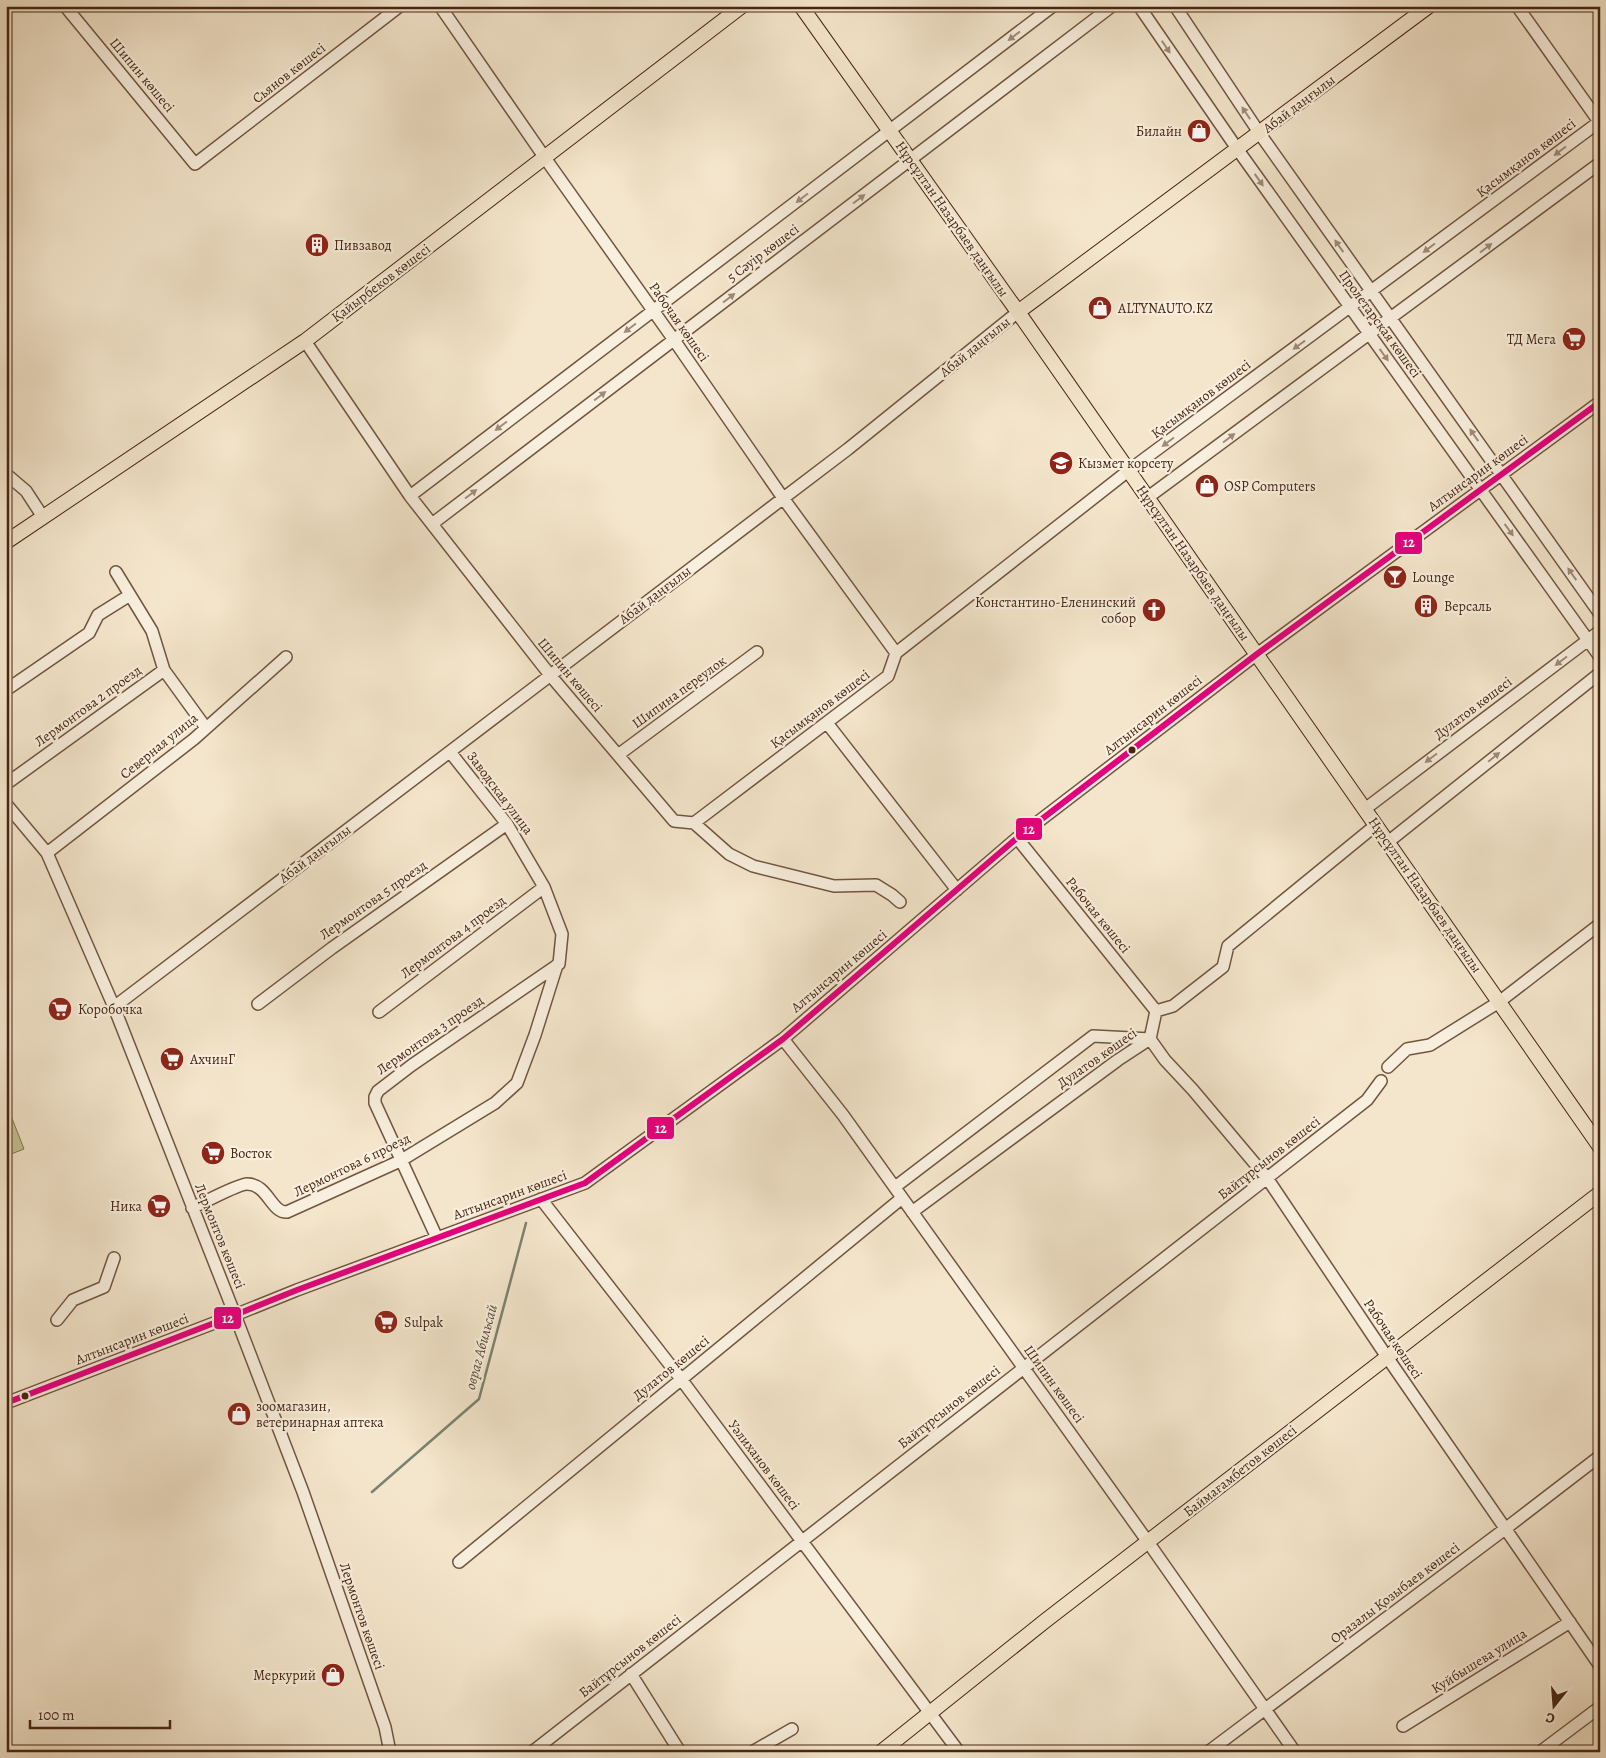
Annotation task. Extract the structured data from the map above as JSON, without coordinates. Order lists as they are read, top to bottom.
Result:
{
  "streets": {
    "main road": [
      "Абай даңғылы",
      "Нұрсұлтан Назарбаев даңғылы",
      "Қайырбеков көшесі",
      "Баймағамбетов көшесі"
    ],
    "street": [
      "Сьянов көшесі",
      "Шипин көшесі",
      "Қасымқанов көшесі",
      "5 Сәуір көшесі",
      "Рабочая көшесі",
      "Пролетарская көшесі",
      "Алтынсарин көшесі",
      "Шипина переулок",
      "Лермонтова 2 проезд",
      "Дулатов көшесі",
      "Северная улица",
      "Заводская улица",
      "Лермонтова 5 проезд",
      "Лермонтова 4 проезд",
      "Лермонтова 3 проезд",
      "Байтұрсынов көшесі",
      "Лермонтова 6 проезд",
      "Лермонтов көшесі",
      "Уәлиханов көшесі",
      "Оразалы Қозыбаев көшесі",
      "Куйбышева улица"
    ]
  },
  "crossings": [
    ["Сьянов көшесі", "Шипин көшесі"],
    ["Шипин көшесі", "Абай даңғылы"],
    ["Шипин көшесі", "Қасымқанов көшесі"],
    ["Шипин көшесі", "5 Сәуір көшесі"],
    ["Шипин көшесі", "Қайырбеков көшесі"],
    ["Шипин көшесі", "Алтынсарин көшесі"],
    ["Шипин көшесі", "Шипина переулок"],
    ["Шипин көшесі", "Дулатов көшесі"],
    ["Шипин көшесі", "Байтұрсынов көшесі"],
    ["Шипин көшесі", "Баймағамбетов көшесі"],
    ["Шипин көшесі", "Оразалы Қозыбаев көшесі"],
    ["Абай даңғылы", "Нұрсұлтан Назарбаев даңғылы"],
    ["Абай даңғылы", "Рабочая көшесі"],
    ["Абай даңғылы", "Пролетарская көшесі"],
    ["Абай даңғылы", "Заводская улица"],
    ["Абай даңғылы", "Лермонтов көшесі"],
    ["Қасымқанов көшесі", "Нұрсұлтан Назарбаев даңғылы"],
    ["Қасымқанов көшесі", "Рабочая көшесі"],
    ["Қасымқанов көшесі", "Пролетарская көшесі"],
    ["Нұрсұлтан Назарбаев даңғылы", "5 Сәуір көшесі"],
    ["Нұрсұлтан Назарбаев даңғылы", "Алтынсарин көшесі"],
    ["Нұрсұлтан Назарбаев даңғылы", "Дулатов көшесі"],
    ["5 Сәуір көшесі", "Рабочая көшесі"],
    ["Қайырбеков көшесі", "Рабочая көшесі"],
    ["Рабочая көшесі", "Алтынсарин көшесі"],
    ["Рабочая көшесі", "Дулатов көшесі"],
    ["Рабочая көшесі", "Байтұрсынов көшесі"],
    ["Рабочая көшесі", "Баймағамбетов көшесі"],
    ["Рабочая көшесі", "Оразалы Қозыбаев көшесі"],
    ["Рабочая көшесі", "Куйбышева улица"],
    ["Пролетарская көшесі", "Алтынсарин көшесі"],
    ["Пролетарская көшесі", "Дулатов көшесі"],
    ["Алтынсарин көшесі", "Лермонтова 3 проезд"],
    ["Алтынсарин көшесі", "Лермонтов көшесі"],
    ["Алтынсарин көшесі", "Уәлиханов көшесі"],
    ["Дулатов көшесі", "Уәлиханов көшесі"],
    ["Северная улица", "Лермонтов көшесі"],
    ["Заводская улица", "Лермонтова 5 проезд"],
    ["Заводская улица", "Лермонтова 4 проезд"],
    ["Заводская улица", "Лермонтова 3 проезд"],
    ["Заводская улица", "Лермонтова 6 проезд"],
    ["Лермонтова 3 проезд", "Лермонтова 6 проезд"],
    ["Байтұрсынов көшесі", "Уәлиханов көшесі"],
    ["Лермонтова 6 проезд", "Лермонтов көшесі"],
    ["Уәлиханов көшесі", "Баймағамбетов көшесі"]
  ],
  "water": ["овраг Абильсай"],
  "places": {
    "shop": [
      "Билайн",
      "ALTYNAUTO.KZ",
      "OSP Computers",
      "зоомагазин, ветеринарная аптека",
      "Меркурий"
    ],
    "building": ["Пивзавод", "Версаль"],
    "supermarket": [
      "ТД Мега",
      "Коробочка",
      "АхчинГ",
      "Восток",
      "Ника",
      "Sulpak"
    ],
    "school or university": ["Кызмет корсету"],
    "bar": ["Lounge"],
    "church": ["Константино-Еленинский собор"]
  },
  "lines": ["transit line 12"],
  "scale_bar": "100 m",
  "north": "bottom"
}
